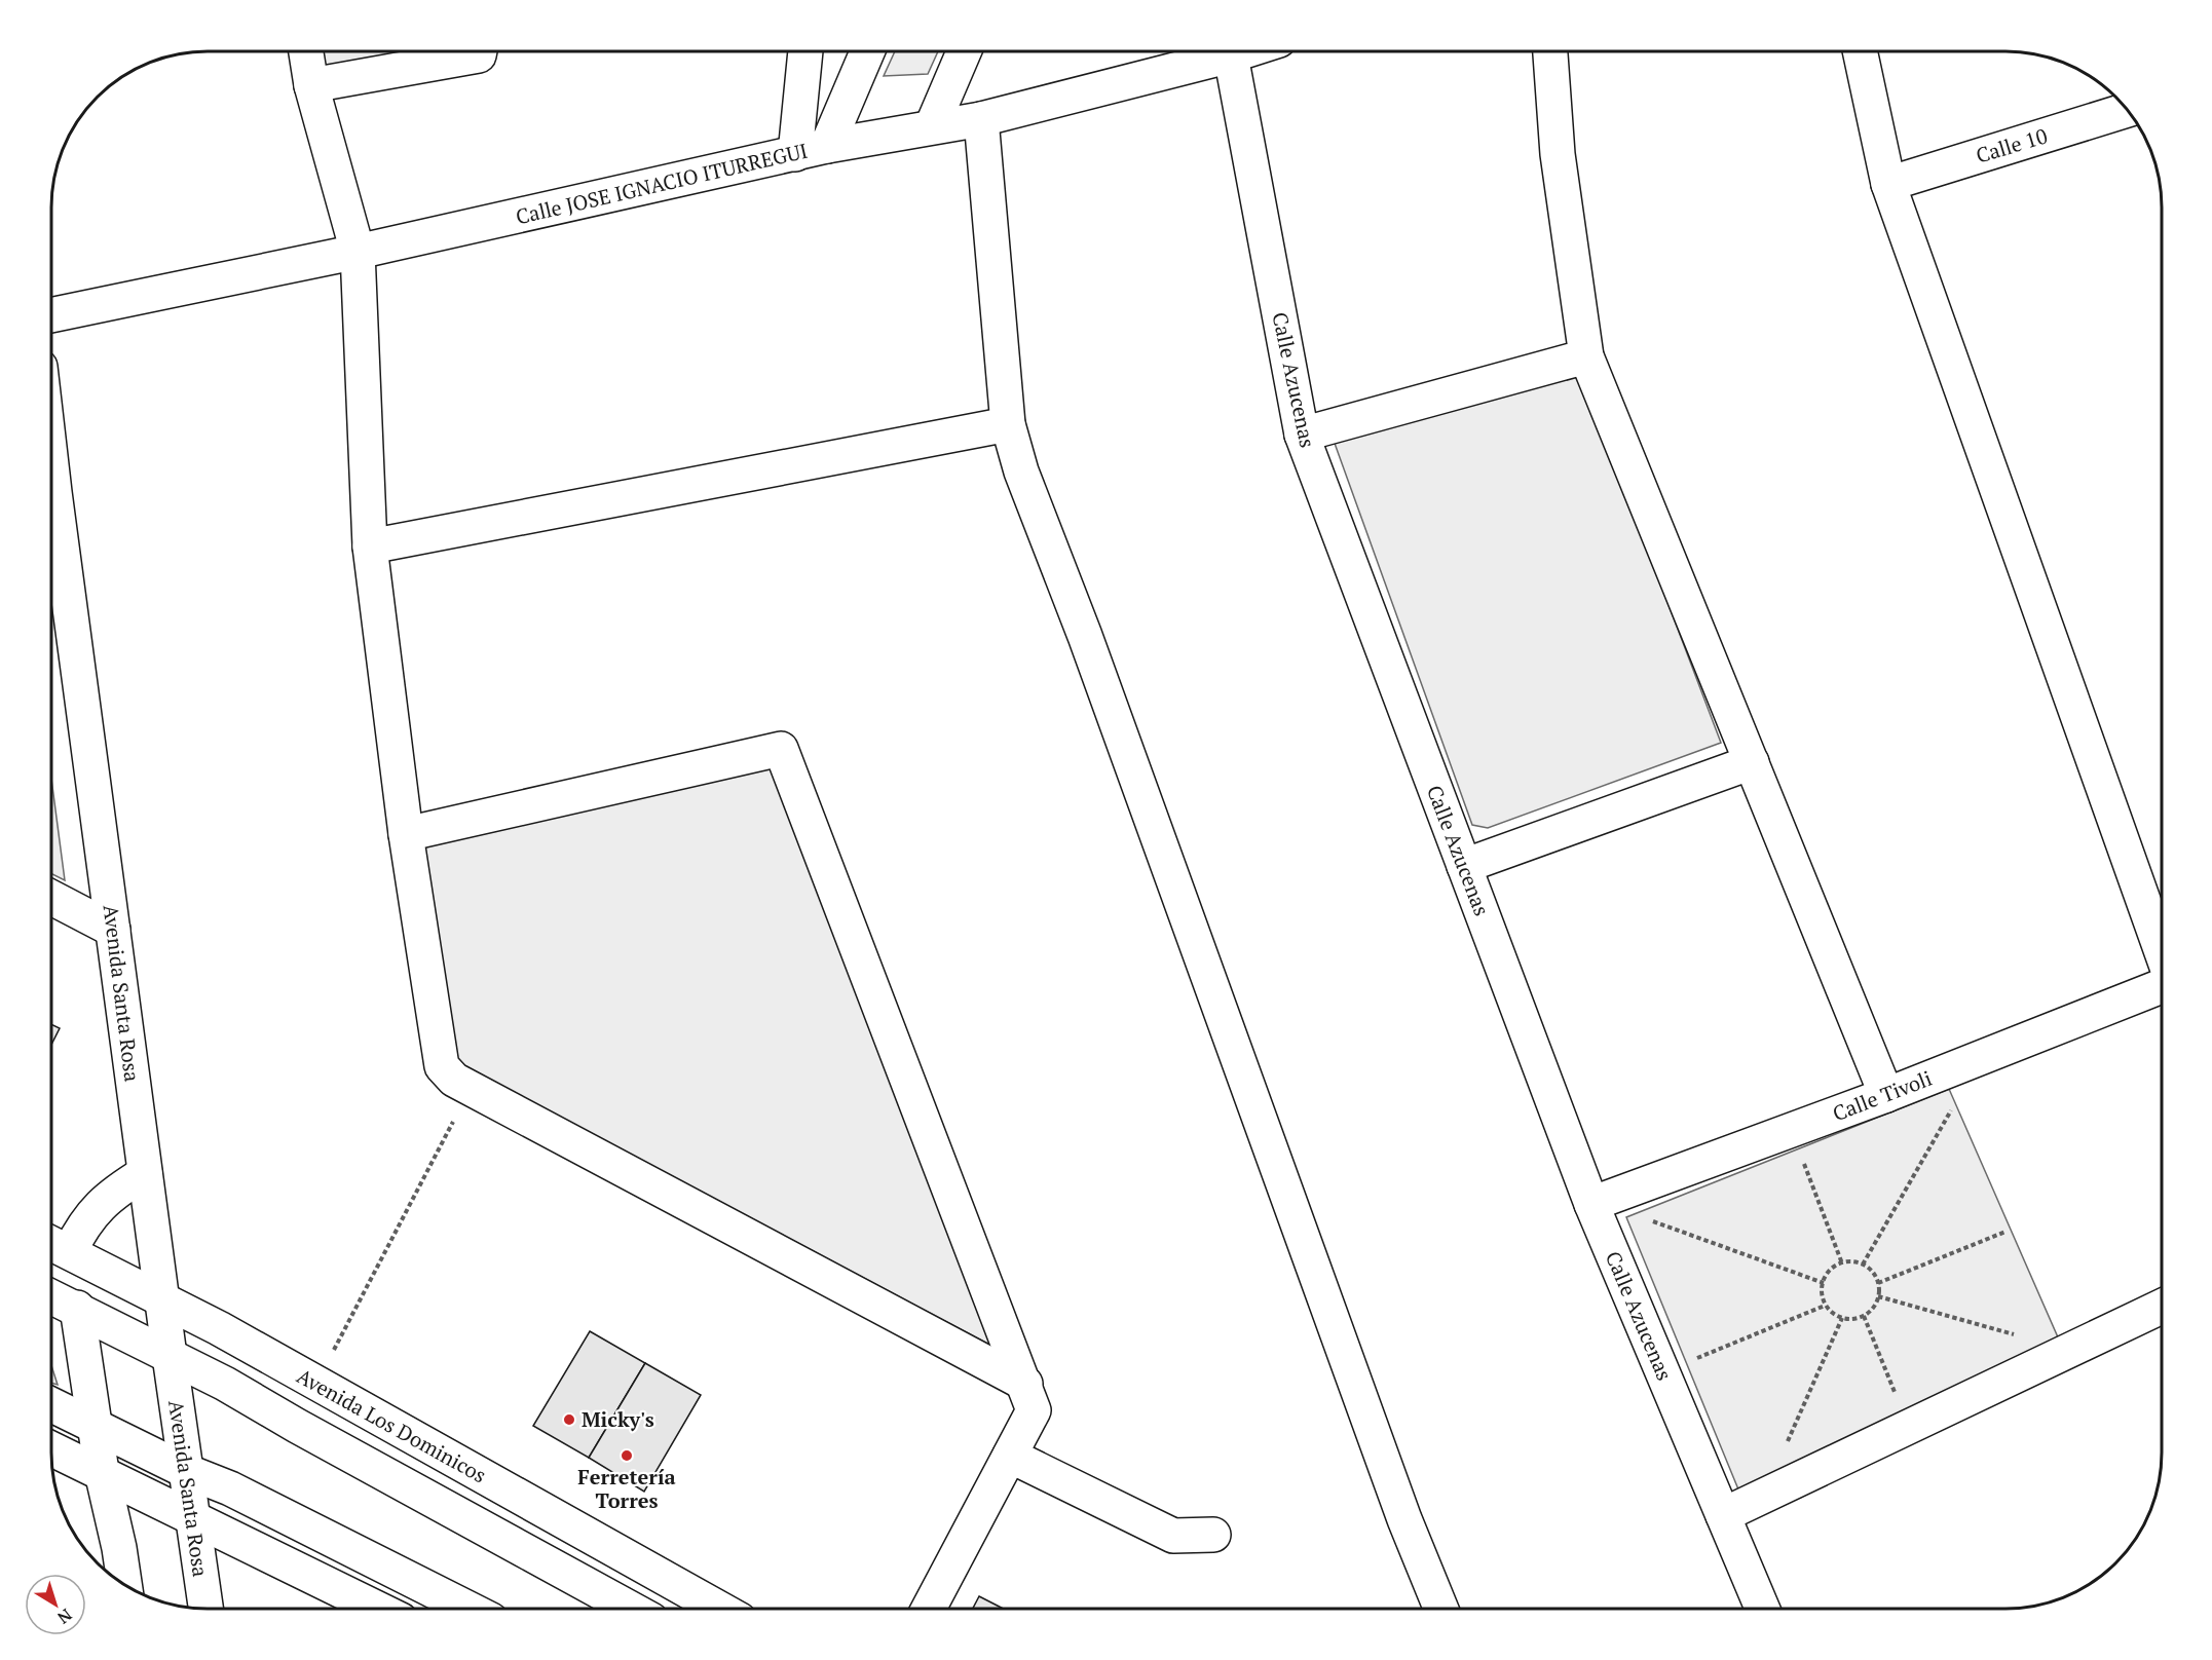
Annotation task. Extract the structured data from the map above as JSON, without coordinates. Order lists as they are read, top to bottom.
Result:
{
  "streets": {
    "street": [
      "Calle 10",
      "Calle JOSE IGNACIO ITURREGUI",
      "Calle Azucenas",
      "Avenida Santa Rosa",
      "Calle Tivoli",
      "Avenida Los Dominicos"
    ]
  },
  "crossings": [
    ["Calle Azucenas", "Calle Tivoli"],
    ["Avenida Santa Rosa", "Avenida Los Dominicos"]
  ],
  "places": ["Micky's", "Ferretería Torres"],
  "north": "bottom right"
}
